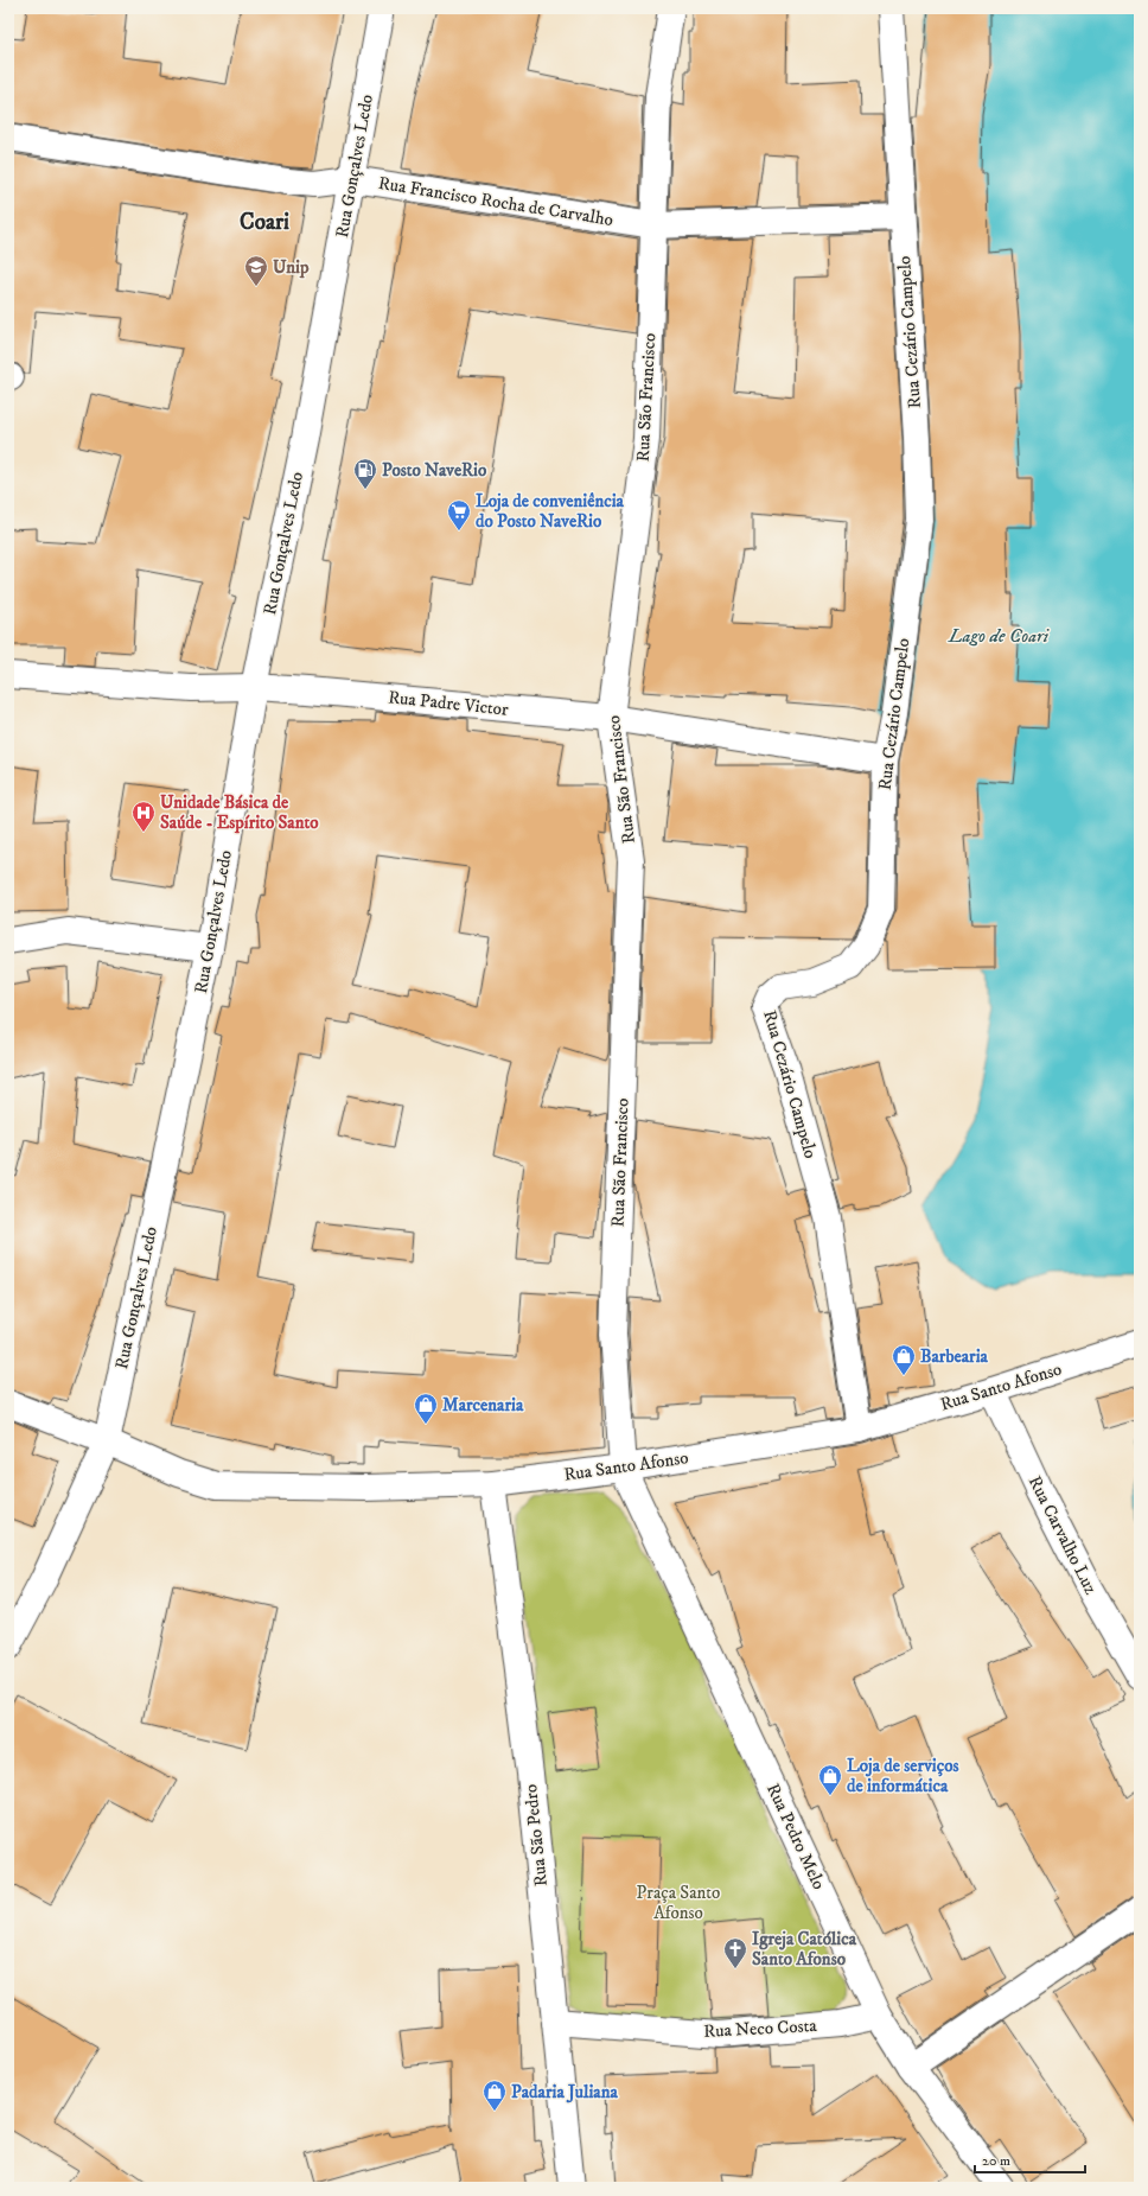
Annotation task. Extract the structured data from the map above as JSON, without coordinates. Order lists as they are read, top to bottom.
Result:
{
  "streets": {
    "street": [
      "Rua Gonçalves Ledo",
      "Rua Francisco Rocha de Carvalho",
      "Rua Cezário Campelo",
      "Rua São Francisco",
      "Rua Padre Victor",
      "Rua Santo Afonso",
      "Rua Carvalho Luz",
      "Rua São Pedro",
      "Rua Pedro Melo",
      "Rua Neco Costa"
    ]
  },
  "crossings": [
    ["Rua Gonçalves Ledo", "Rua Francisco Rocha de Carvalho"],
    ["Rua Gonçalves Ledo", "Rua Padre Victor"],
    ["Rua Gonçalves Ledo", "Rua Santo Afonso"],
    ["Rua Francisco Rocha de Carvalho", "Rua Cezário Campelo"],
    ["Rua Francisco Rocha de Carvalho", "Rua São Francisco"],
    ["Rua Cezário Campelo", "Rua Padre Victor"],
    ["Rua Cezário Campelo", "Rua Santo Afonso"],
    ["Rua São Francisco", "Rua Padre Victor"],
    ["Rua São Francisco", "Rua Santo Afonso"],
    ["Rua São Francisco", "Rua Pedro Melo"],
    ["Rua Santo Afonso", "Rua Carvalho Luz"],
    ["Rua Santo Afonso", "Rua São Pedro"],
    ["Rua Santo Afonso", "Rua Pedro Melo"],
    ["Rua São Pedro", "Rua Neco Costa"],
    ["Rua Pedro Melo", "Rua Neco Costa"]
  ],
  "districts": ["Coari"],
  "water": ["Lago de Coari"],
  "parks": ["Praça Santo Afonso"],
  "places": {
    "school or university": ["Unip"],
    "fuel station": ["Posto NaveRio"],
    "supermarket": ["Loja de conveniência do Posto NaveRio"],
    "hospital": ["Unidade Básica de Saúde - Espírito Santo"],
    "shop": [
      "Barbearia",
      "Marcenaria",
      "Loja de serviços de informática",
      "Padaria Juliana"
    ],
    "church": ["Igreja Católica Santo Afonso"]
  },
  "scale_bar": "20 m"
}
